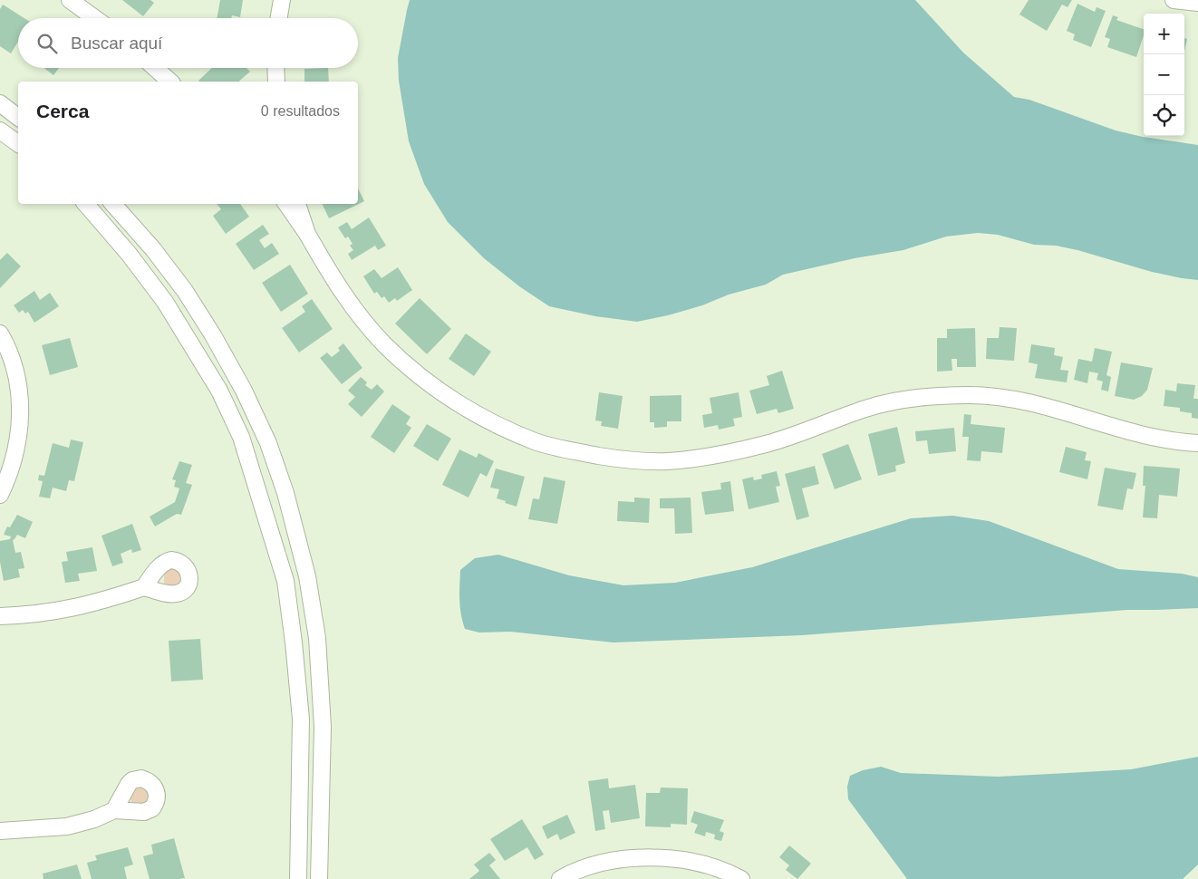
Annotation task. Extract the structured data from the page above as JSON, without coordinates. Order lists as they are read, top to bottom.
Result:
{
  "page": {
    "map_buttons": ["+", "−"],
    "search": "Buscar aquí",
    "heading": ["Cerca", "0 resultados"]
  }
}
